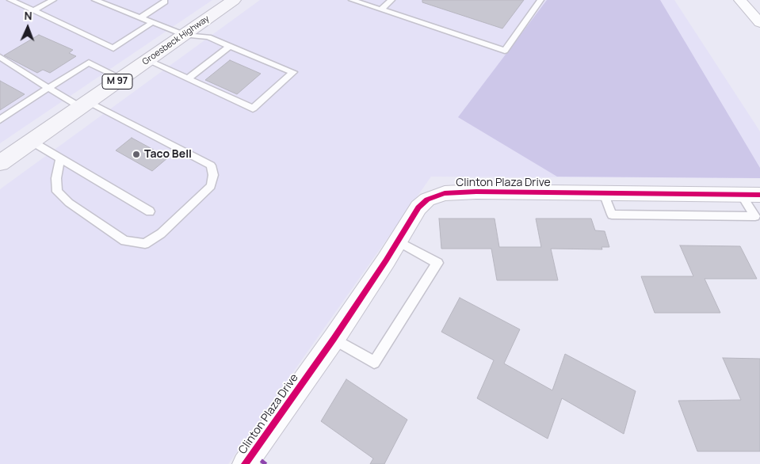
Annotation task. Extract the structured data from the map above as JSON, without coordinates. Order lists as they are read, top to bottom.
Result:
{
  "streets": {
    "main road": ["Groesbeck Highway", "M 97"],
    "street": ["Clinton Plaza Drive"]
  },
  "places": ["Taco Bell"],
  "north": "top"
}
